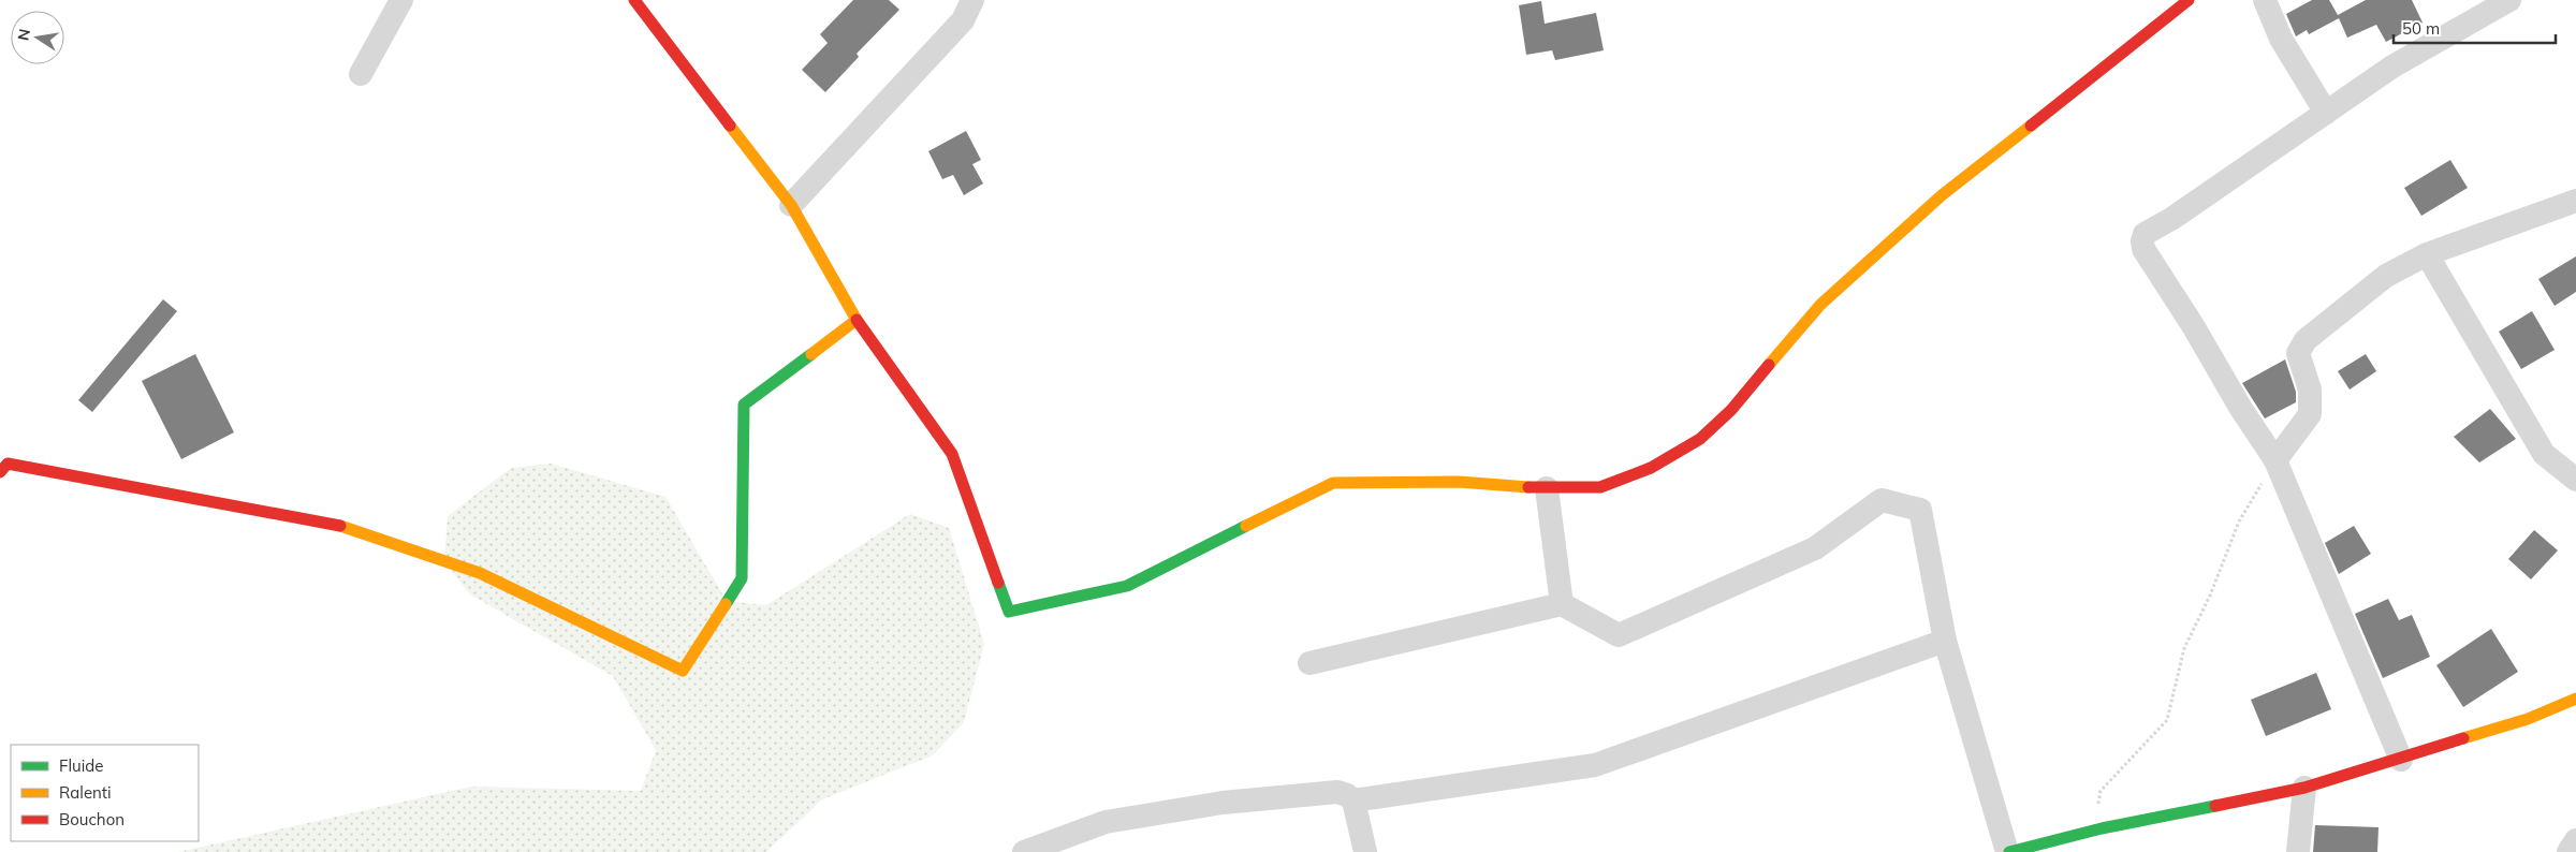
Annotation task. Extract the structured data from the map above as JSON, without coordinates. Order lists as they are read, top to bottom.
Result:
{
  "legend": ["Fluide", "Ralenti", "Bouchon"],
  "scale_bar": "50 m",
  "north": "left"
}
